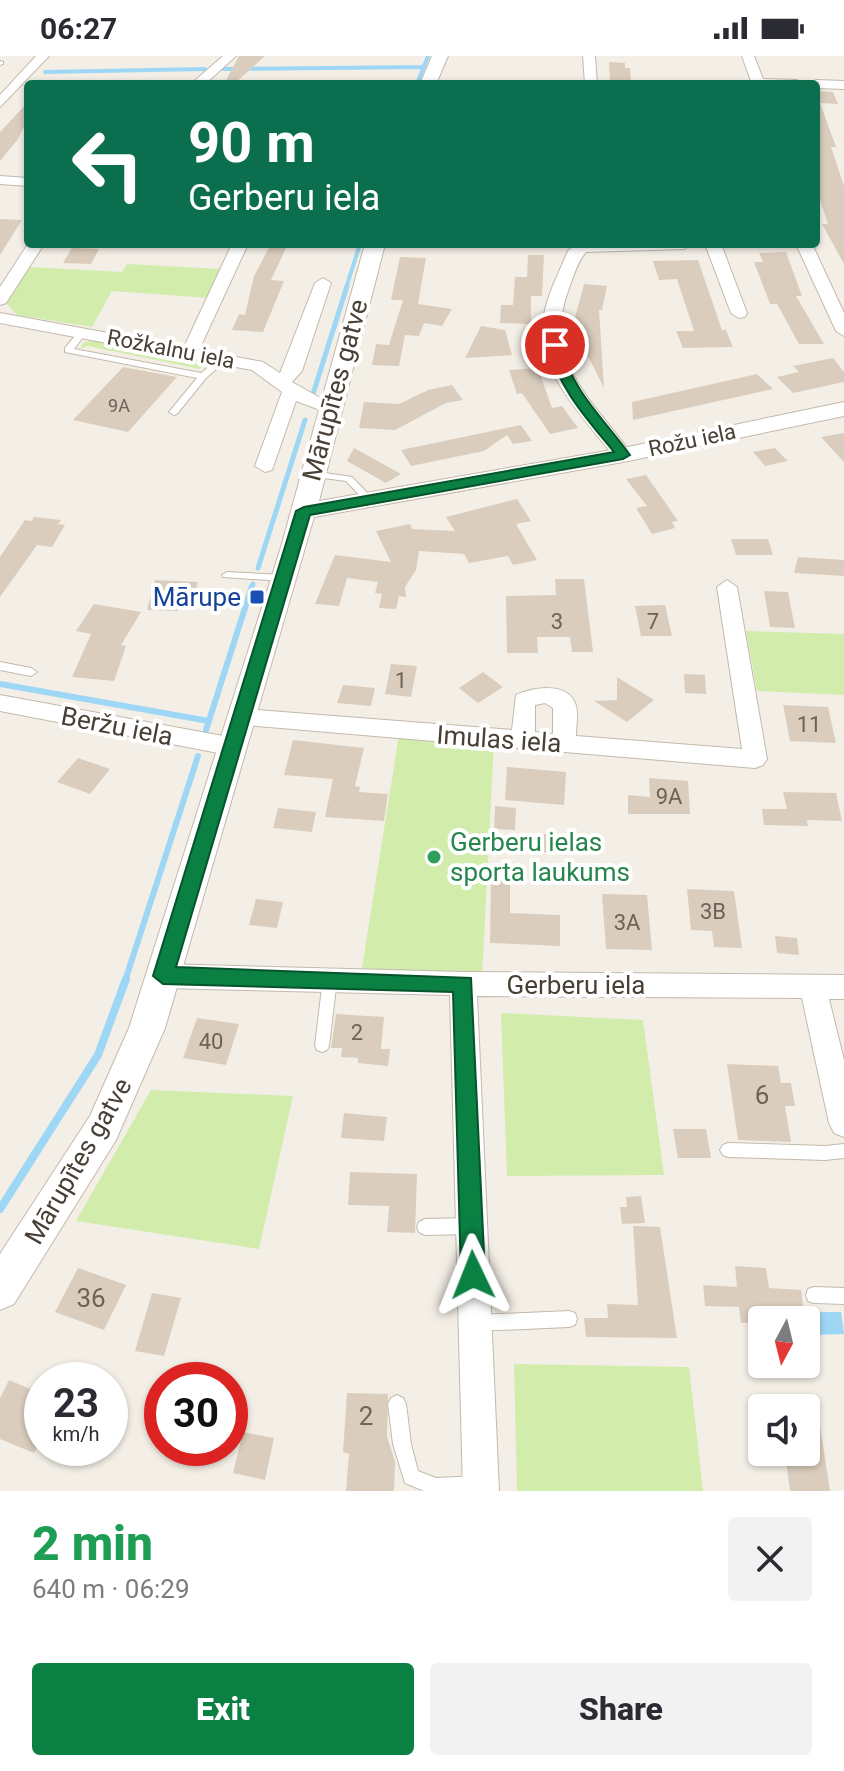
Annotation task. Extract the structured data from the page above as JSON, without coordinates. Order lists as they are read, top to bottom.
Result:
{
  "streets": {
    "street": [
      "Rožkalnu iela",
      "Mārupītes gatve",
      "Rožu iela",
      "Beržu iela",
      "Imulas iela",
      "Gerberu iela"
    ]
  },
  "crossings": [
    ["Rožkalnu iela", "Mārupītes gatve"],
    ["Mārupītes gatve", "Rožu iela"],
    ["Mārupītes gatve", "Beržu iela"],
    ["Mārupītes gatve", "Imulas iela"],
    ["Mārupītes gatve", "Gerberu iela"]
  ],
  "places": {
    "transit": ["Mārupe"],
    "other": ["Gerberu ielas sporta laukums"]
  },
  "house_numbers": [
    "9A",
    "3",
    "7",
    "1",
    "11",
    "9A",
    "3B",
    "3A",
    "2",
    "40",
    "6",
    "36",
    "2"
  ],
  "north": "bottom",
  "page": {
    "status": "06:27",
    "turn": ["90 m", "Gerberu iela"],
    "speed": "23 km/h",
    "limit": "30",
    "heading": ["2 min", "640 m · 06:29"],
    "buttons": ["Exit", "Share"]
  }
}
